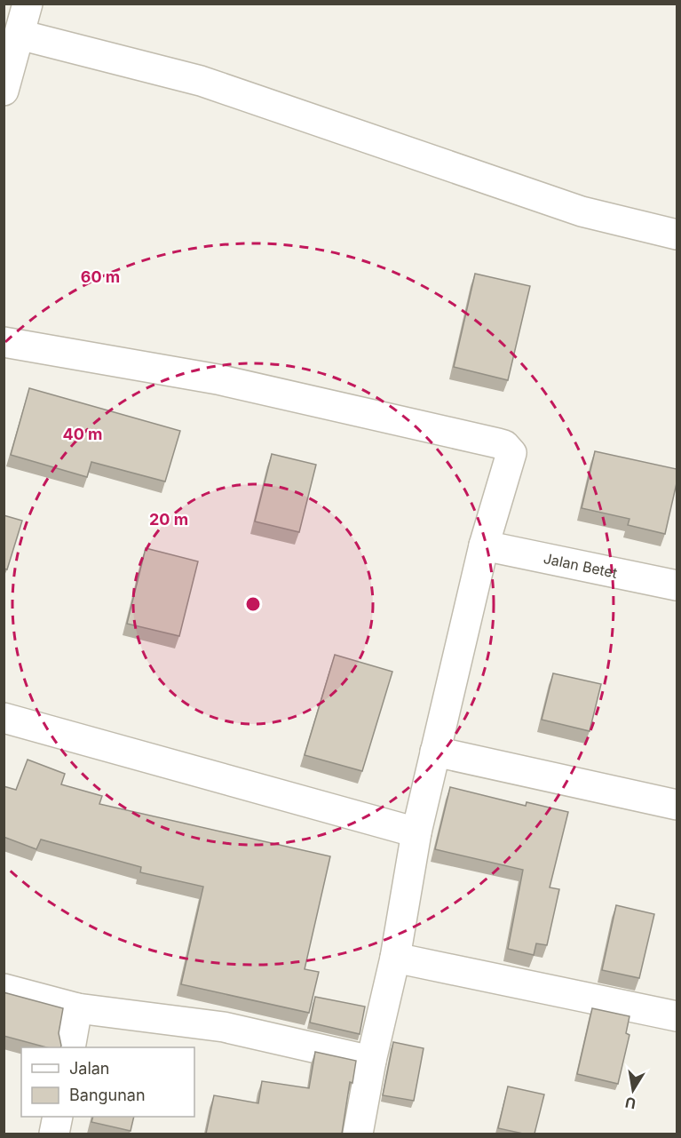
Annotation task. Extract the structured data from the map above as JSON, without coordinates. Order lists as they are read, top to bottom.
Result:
{
  "streets": {
    "street": ["Jalan Betet"]
  },
  "legend": ["Jalan", "Bangunan"],
  "north": "bottom",
  "rings": ["60 m", "40 m", "20 m"]
}
